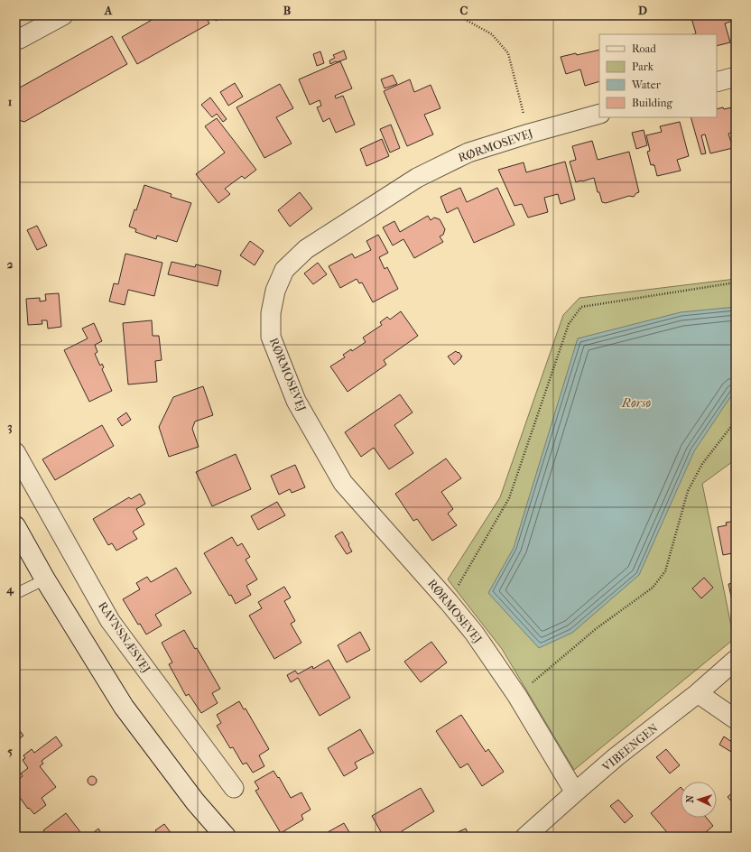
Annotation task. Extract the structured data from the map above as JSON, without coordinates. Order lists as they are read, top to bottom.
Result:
{
  "streets": {
    "street": ["RØRMOSEVEJ", "RAVNSNÆSVEJ", "VIBEENGEN"]
  },
  "crossings": [
    ["RØRMOSEVEJ", "VIBEENGEN"]
  ],
  "water": ["Rørsø"],
  "legend": [
    "Road",
    "Park",
    "Water",
    "Building"
  ],
  "north": "left",
  "grid": {
    "columns": [
      "A",
      "B",
      "C",
      "D"
    ],
    "rows": [
      "1",
      "2",
      "3",
      "4",
      "5"
    ]
  }
}
